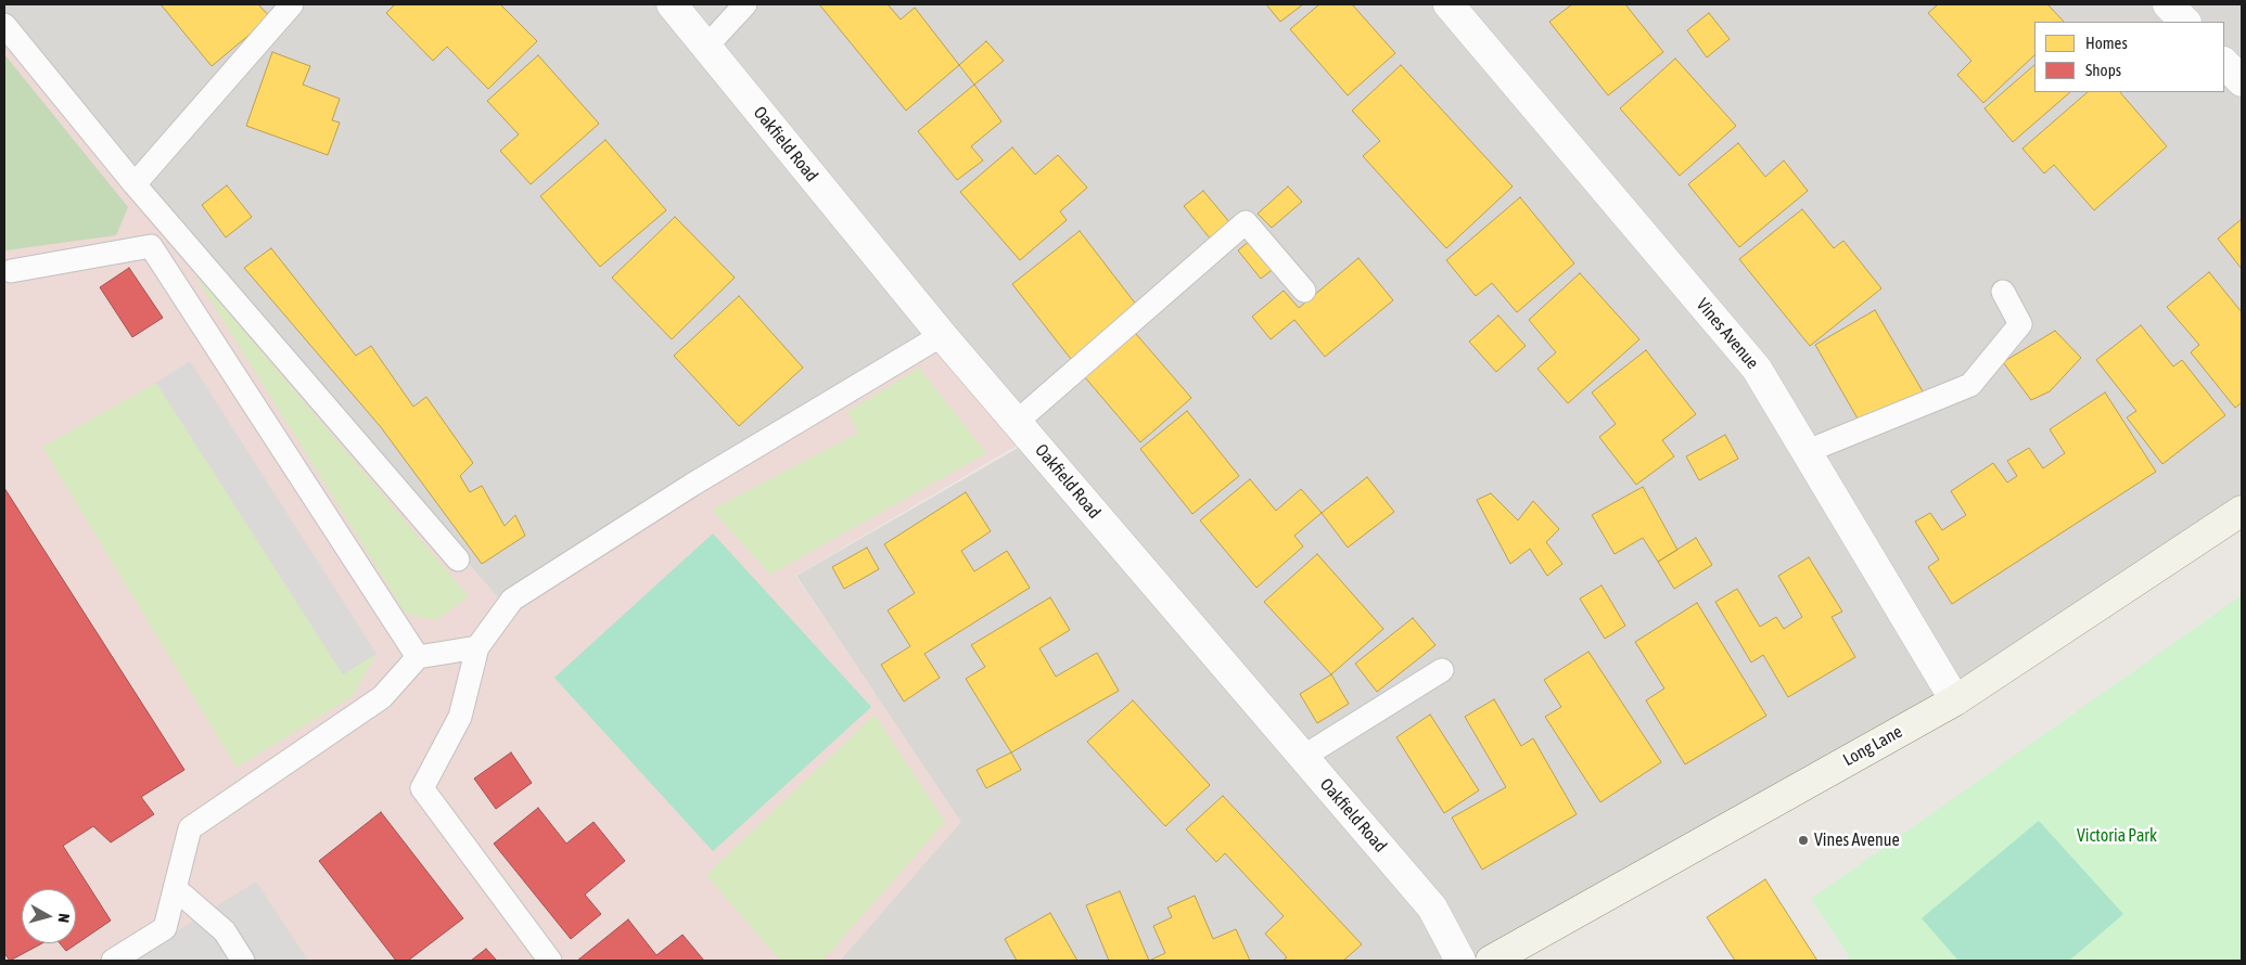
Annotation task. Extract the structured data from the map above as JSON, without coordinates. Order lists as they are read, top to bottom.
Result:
{
  "streets": {
    "street": ["Oakfield Road", "Vines Avenue", "Long Lane"]
  },
  "crossings": [
    ["Vines Avenue", "Long Lane"]
  ],
  "parks": ["Victoria Park"],
  "places": ["Vines Avenue"],
  "legend": ["Homes", "Shops"],
  "north": "right"
}
